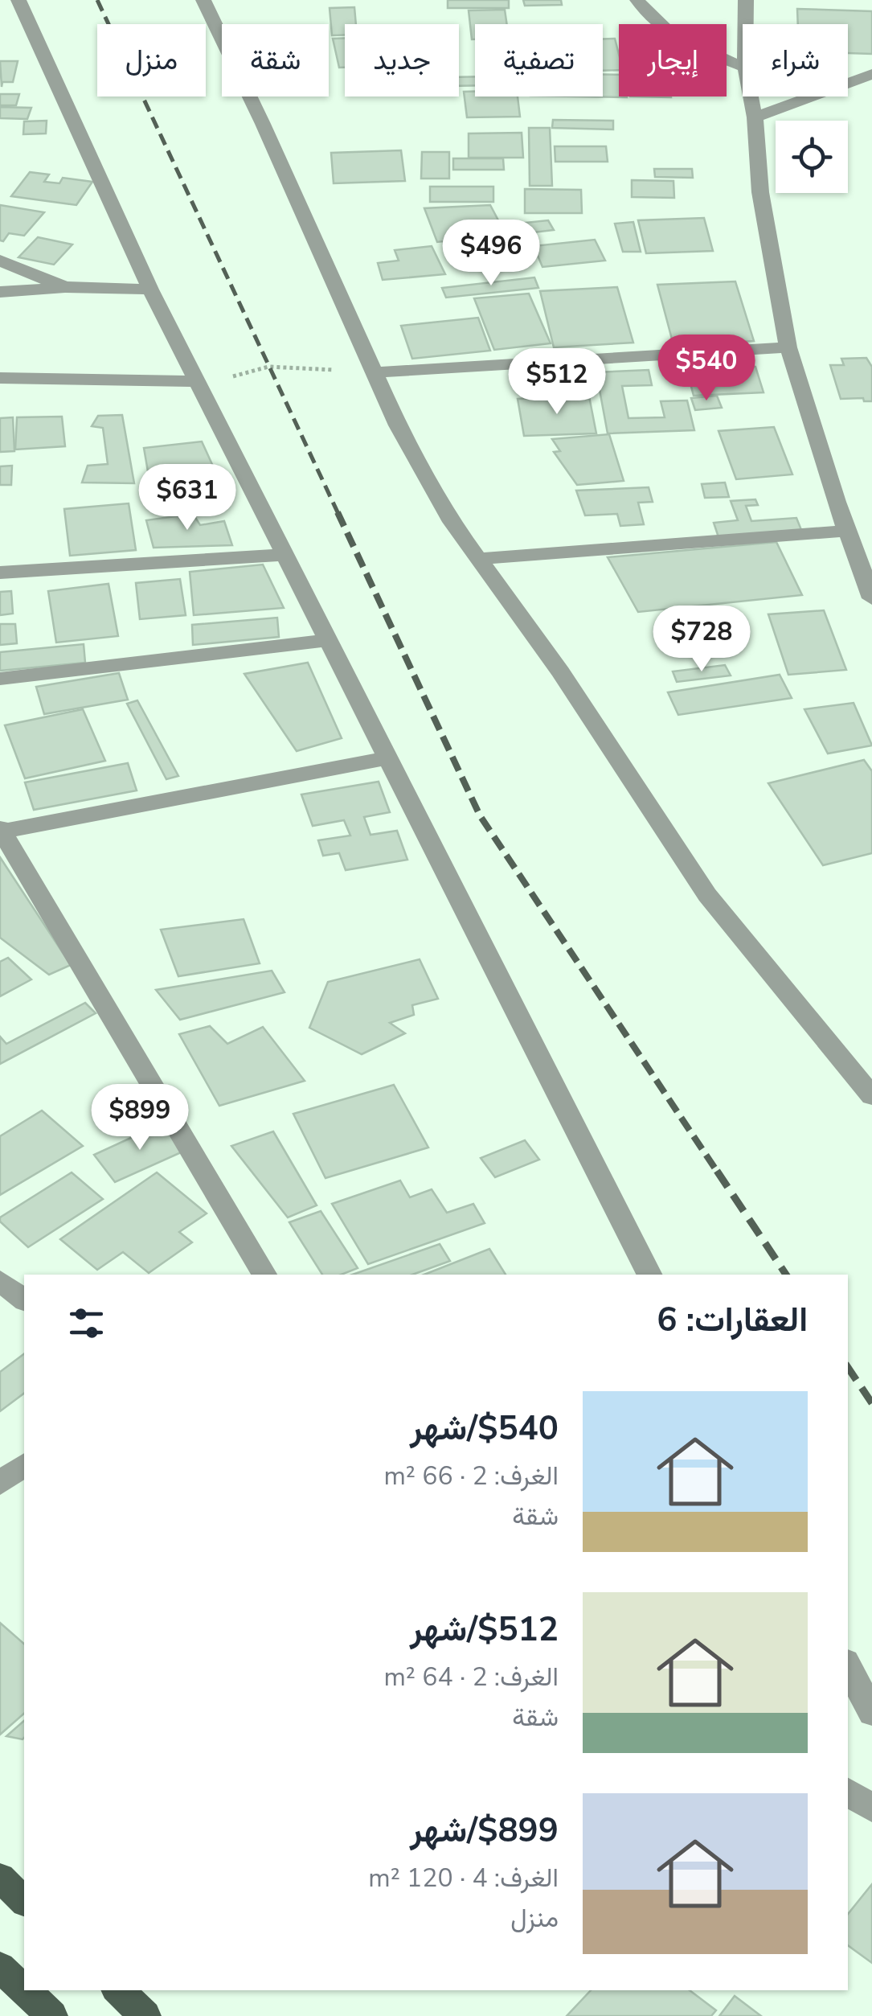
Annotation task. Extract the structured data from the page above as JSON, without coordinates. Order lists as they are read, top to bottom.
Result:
{
  "page": {
    "chip": [
      "شراء",
      "إيجار",
      "تصفية",
      "جديد",
      "شقة",
      "منزل"
    ],
    "price": [
      "$496",
      "$540",
      "$512",
      "$631",
      "$728",
      "$899"
    ],
    "heading": "العقارات: 6",
    "list": [
      {
        "name": "$540/شهر",
        "note": "الغرف: 2 · 66 m² · شقة"
      },
      {
        "name": "$512/شهر",
        "note": "الغرف: 2 · 64 m² · شقة"
      },
      {
        "name": "$899/شهر",
        "note": "الغرف: 4 · 120 m² · منزل"
      }
    ]
  }
}
